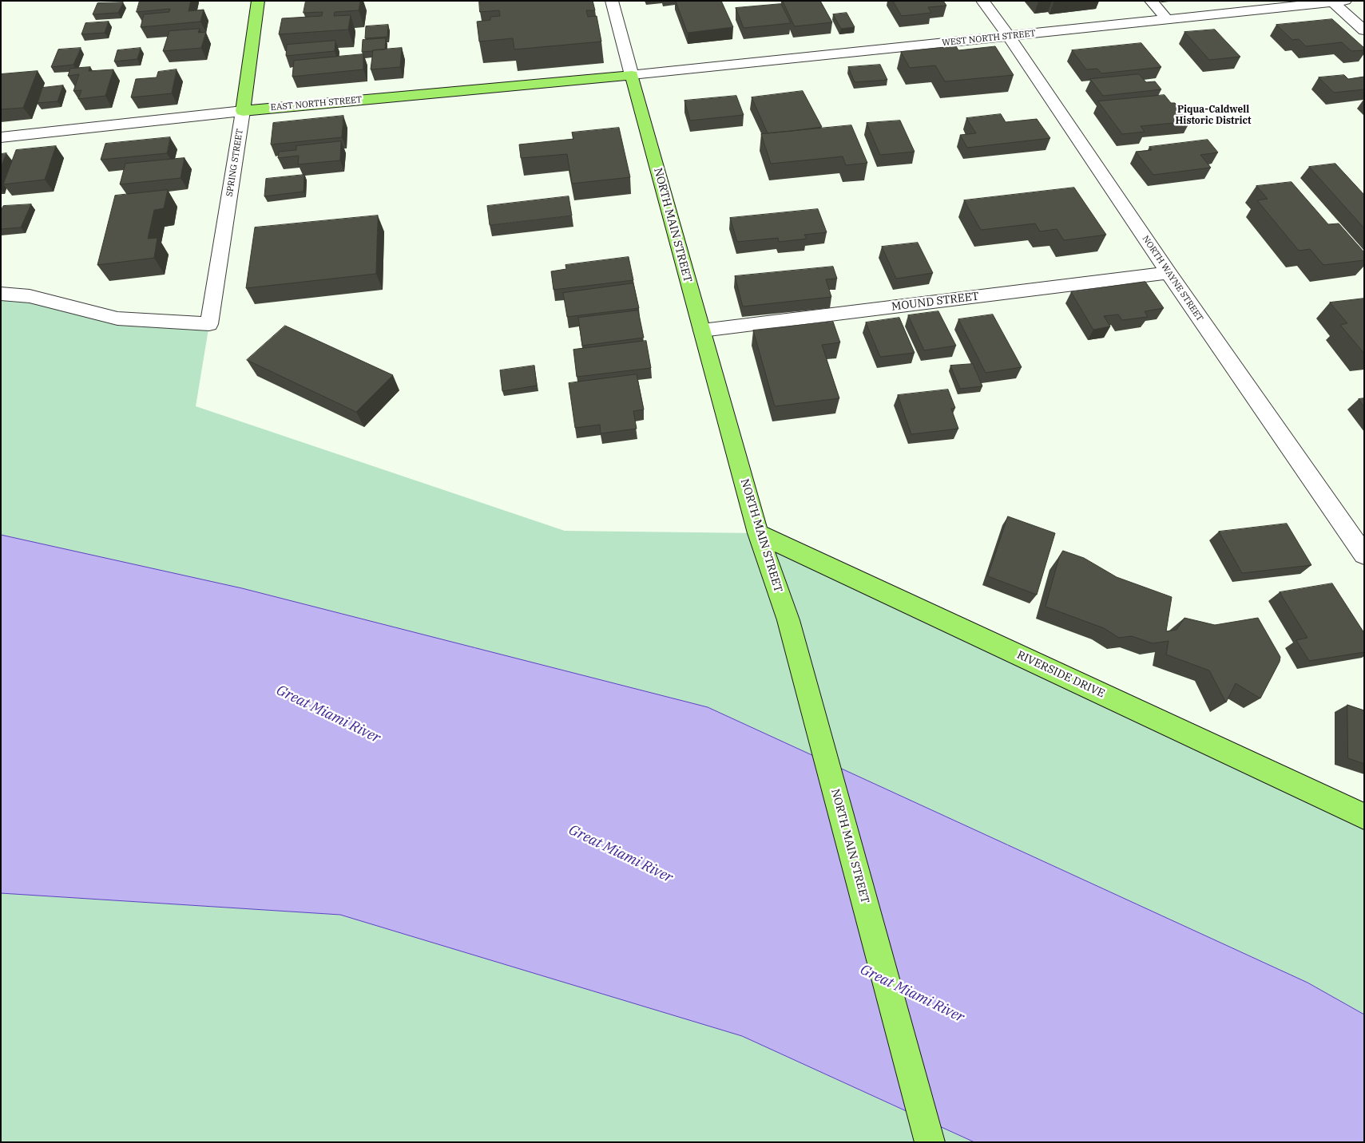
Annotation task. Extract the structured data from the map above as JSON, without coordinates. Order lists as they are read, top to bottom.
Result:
{
  "streets": {
    "main road": [
      "EAST NORTH STREET",
      "SPRING STREET",
      "NORTH MAIN STREET",
      "RIVERSIDE DRIVE"
    ],
    "street": ["WEST NORTH STREET", "NORTH WAYNE STREET", "MOUND STREET"]
  },
  "crossings": [
    ["WEST NORTH STREET", "EAST NORTH STREET"],
    ["WEST NORTH STREET", "NORTH MAIN STREET"],
    ["WEST NORTH STREET", "NORTH WAYNE STREET"],
    ["EAST NORTH STREET", "SPRING STREET"],
    ["EAST NORTH STREET", "NORTH MAIN STREET"],
    ["NORTH MAIN STREET", "MOUND STREET"],
    ["NORTH MAIN STREET", "RIVERSIDE DRIVE"],
    ["NORTH WAYNE STREET", "MOUND STREET"]
  ],
  "districts": ["Piqua-Caldwell Historic District"],
  "water": ["Great Miami River"]
}
